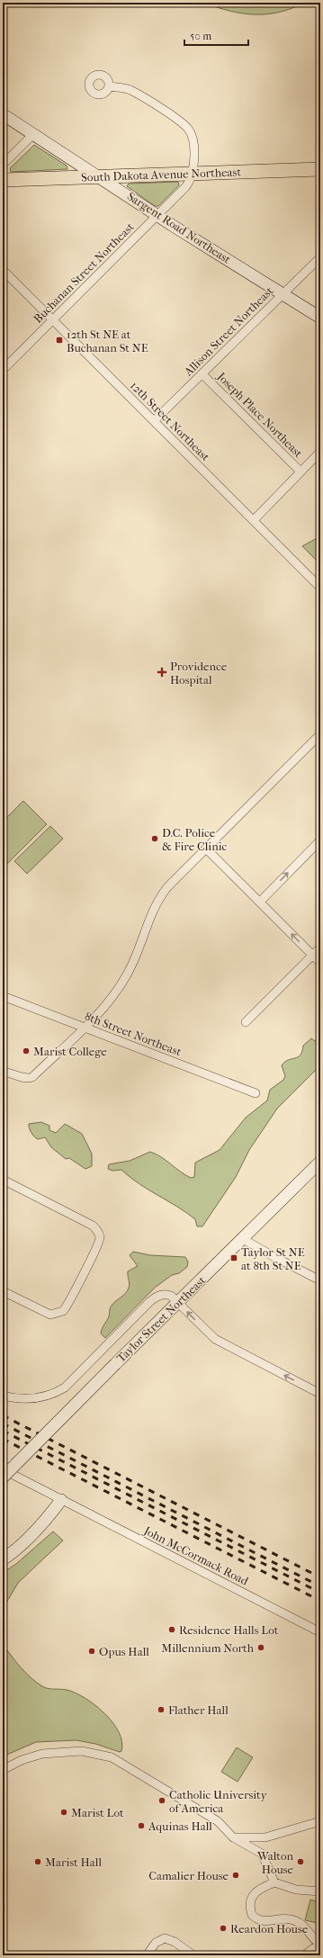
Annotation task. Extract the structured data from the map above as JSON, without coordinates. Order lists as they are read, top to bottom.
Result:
{
  "streets": {
    "main road": ["South Dakota Avenue Northeast", "Sargent Road Northeast", "Taylor Street Northeast"],
    "street": [
      "Buchanan Street Northeast",
      "Allison Street Northeast",
      "Joseph Place Northeast",
      "12th Street Northeast",
      "8th Street Northeast",
      "John McCormack Road"
    ]
  },
  "crossings": [
    ["South Dakota Avenue Northeast", "Sargent Road Northeast"],
    ["South Dakota Avenue Northeast", "Buchanan Street Northeast"],
    ["Sargent Road Northeast", "Buchanan Street Northeast"],
    ["Sargent Road Northeast", "Allison Street Northeast"],
    ["Buchanan Street Northeast", "12th Street Northeast"],
    ["Allison Street Northeast", "Joseph Place Northeast"],
    ["Allison Street Northeast", "12th Street Northeast"]
  ],
  "places": {
    "transit": ["12th St NE at Buchanan St NE", "Taylor St NE at 8th St NE"],
    "health": ["Providence Hospital"],
    "other": [
      "D.C. Police & Fire Clinic",
      "Marist College",
      "Residence Halls Lot",
      "Millennium North",
      "Opus Hall",
      "Flather Hall",
      "Catholic University of America",
      "Marist Lot",
      "Aquinas Hall",
      "Marist Hall",
      "Walton House",
      "Camalier House",
      "Reardon House"
    ]
  },
  "scale_bar": "50 m"
}
